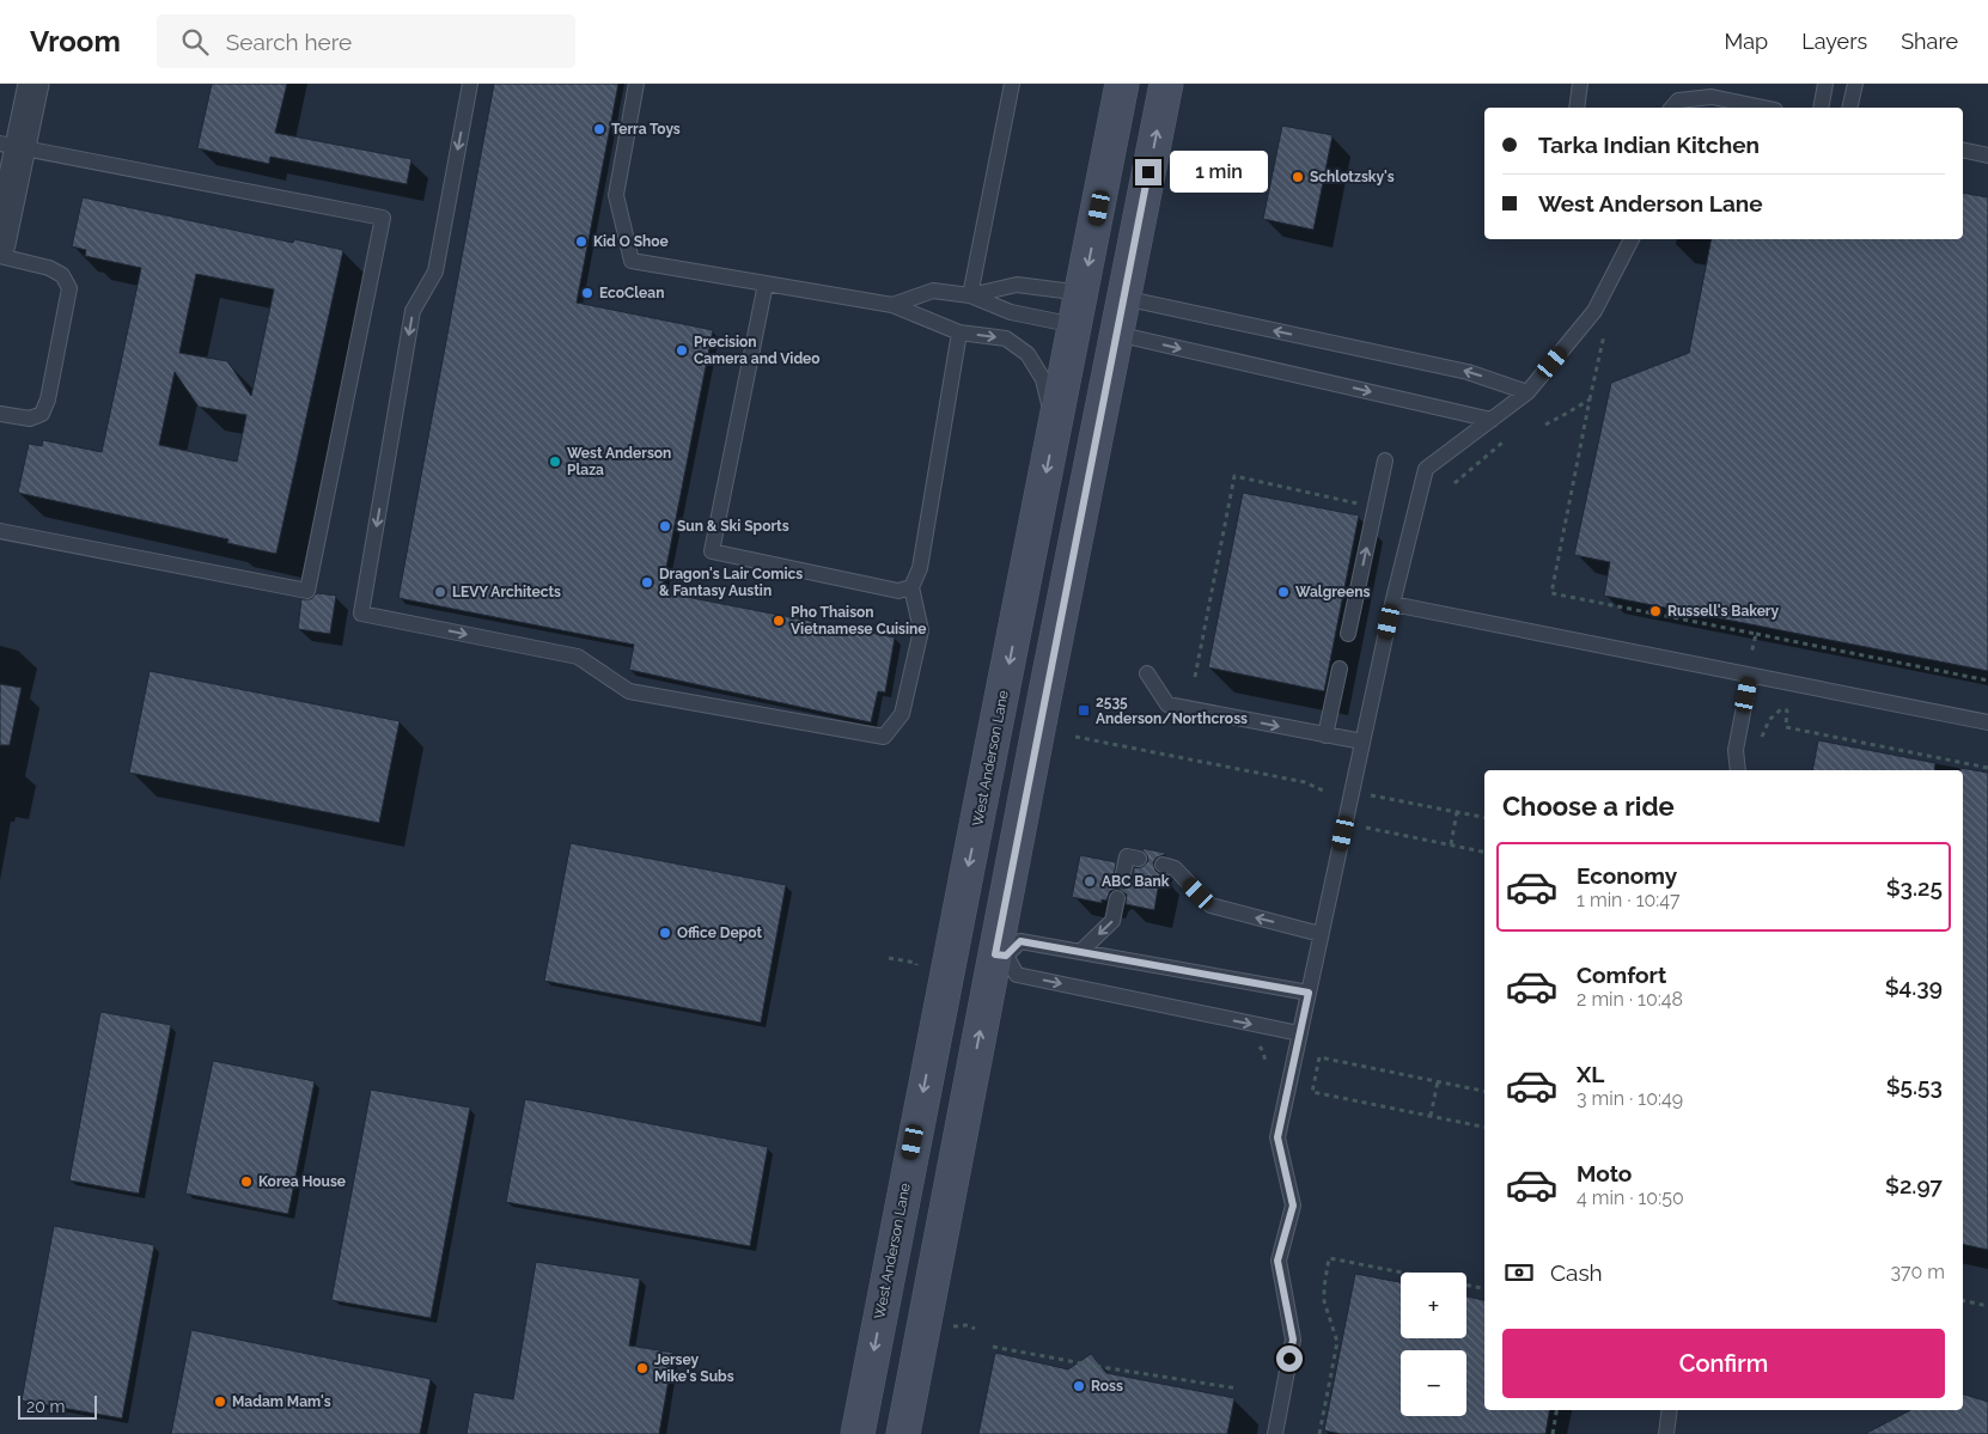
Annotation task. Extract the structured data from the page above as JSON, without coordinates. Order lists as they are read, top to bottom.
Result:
{
  "streets": {
    "main road": ["West Anderson Lane"]
  },
  "places": {
    "other": [
      "Terra Toys",
      "Schlotzsky's",
      "Kid O Shoe",
      "EcoClean",
      "Precision Camera and Video",
      "West Anderson Plaza",
      "Sun & Ski Sports",
      "Dragon's Lair Comics & Fantasy Austin",
      "LEVY Architects",
      "Walgreens",
      "Russell's Bakery",
      "Pho Thaison Vietnamese Cuisine",
      "ABC Bank",
      "Office Depot",
      "Korea House",
      "Jersey Mike's Subs",
      "Ross",
      "Madam Mam's"
    ],
    "transit": ["2535 Anderson/Northcross"]
  },
  "scale_bar": "20 m",
  "page": {
    "header": "Vroom",
    "search": "Search here",
    "nav": ["Map", "Layers", "Share"],
    "banner": ["Tarka Indian Kitchen", "West Anderson Lane"],
    "bubble": "1 min",
    "heading": "Choose a ride",
    "list": [
      {
        "name": "Economy",
        "note": "1 min · 10:47",
        "value": "$3.25"
      },
      {
        "name": "Comfort",
        "note": "2 min · 10:48",
        "value": "$4.39"
      },
      {
        "name": "XL",
        "note": "3 min · 10:49",
        "value": "$5.53"
      },
      {
        "name": "Moto",
        "note": "4 min · 10:50",
        "value": "$2.97"
      }
    ],
    "pay": ["Cash", "370 m"],
    "map_buttons": ["+", "−"],
    "buttons": "Confirm",
    "scale": "20 m"
  }
}
